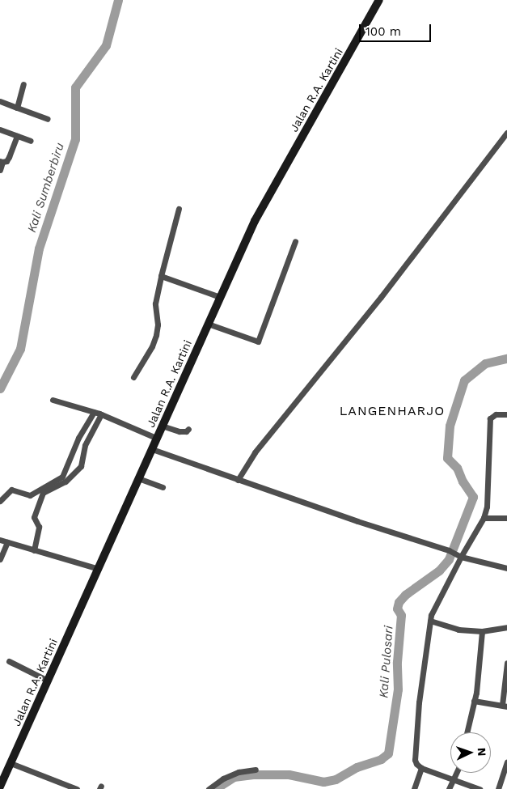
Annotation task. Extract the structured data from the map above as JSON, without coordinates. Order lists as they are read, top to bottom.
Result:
{
  "streets": {
    "main road": ["Jalan R.A. Kartini"]
  },
  "districts": ["LANGENHARJO"],
  "water": ["Kali Sumberbiru", "Kali Pulosari"],
  "scale_bar": "100 m",
  "north": "right"
}
